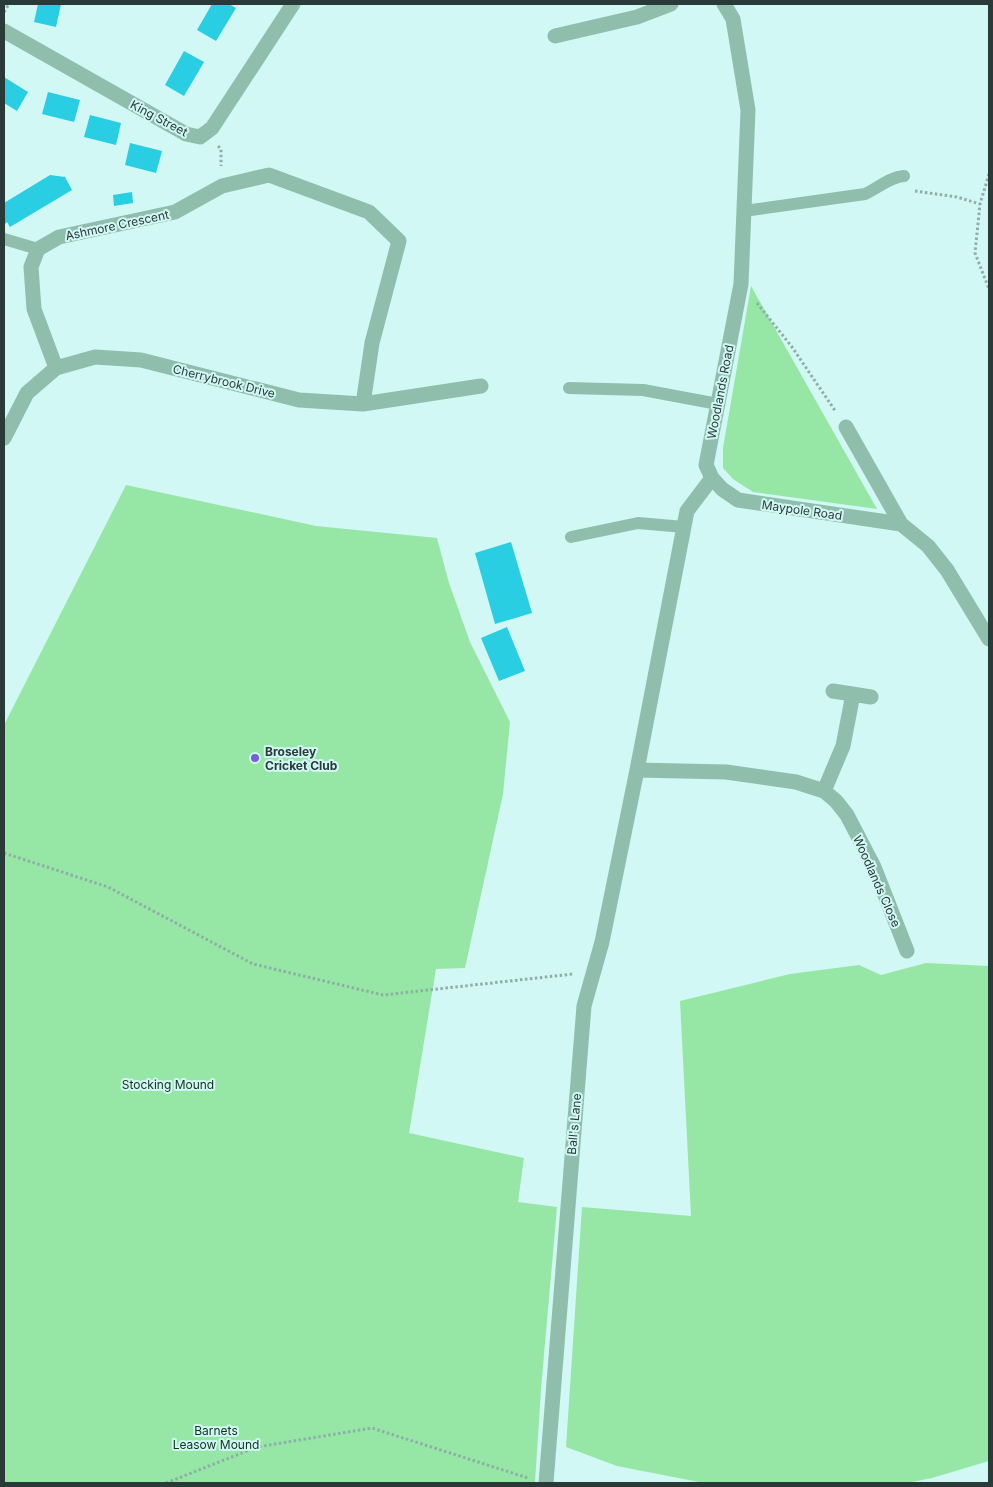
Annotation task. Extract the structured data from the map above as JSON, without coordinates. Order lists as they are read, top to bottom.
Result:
{
  "streets": {
    "street": [
      "King Street",
      "Ashmore Crescent",
      "Cherrybrook Drive",
      "Woodlands Road",
      "Maypole Road",
      "Woodlands Close",
      "Ball's Lane"
    ]
  },
  "crossings": [
    ["Ashmore Crescent", "Cherrybrook Drive"],
    ["Woodlands Road", "Maypole Road"],
    ["Woodlands Close", "Ball's Lane"]
  ],
  "parks": ["Stocking Mound", "Barnets Leasow Mound"],
  "places": ["Broseley Cricket Club"]
}
